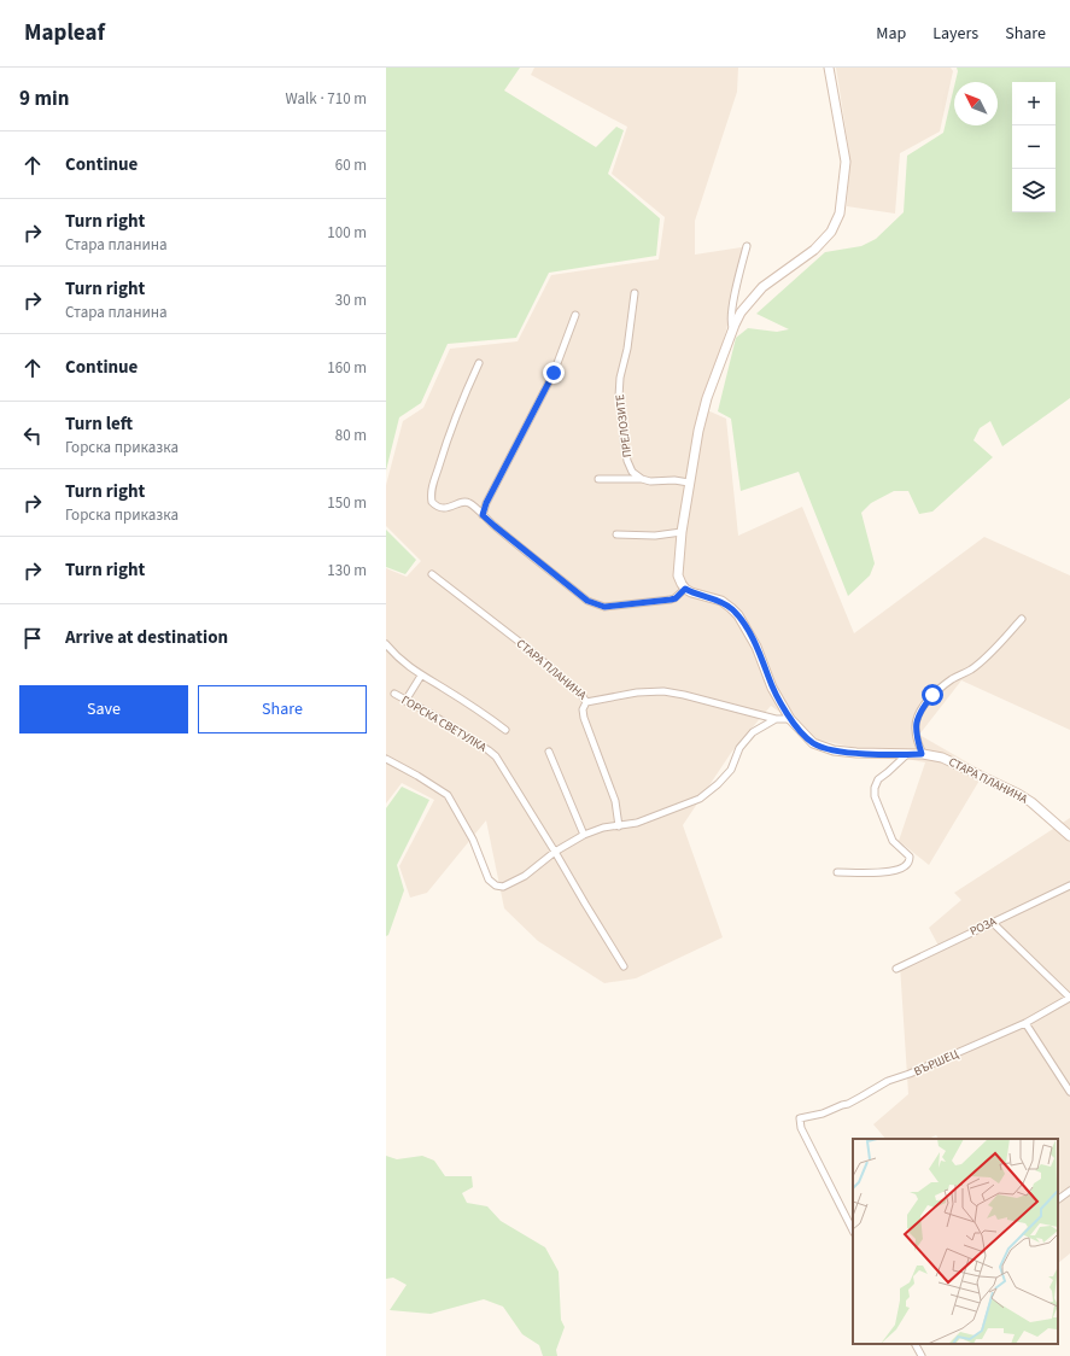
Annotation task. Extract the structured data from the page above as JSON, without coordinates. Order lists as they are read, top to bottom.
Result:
{
  "streets": {
    "street": [
      "ПРЕЛОЗИТЕ",
      "СТАРА ПЛАНИНА",
      "ГОРСКА СВЕТУЛКА",
      "РОЗА",
      "ВЪРШЕЦ"
    ]
  },
  "north": "top left",
  "page": {
    "header": "Mapleaf",
    "nav": ["Map", "Layers", "Share"],
    "heading": ["9 min", "Walk · 710 m"],
    "map_buttons": ["+", "−"],
    "list": [
      ["Continue", "60 m"],
      ["Turn right", "Стара планина", "100 m"],
      ["Turn right", "Стара планина", "30 m"],
      ["Continue", "160 m"],
      ["Turn left", "Горска приказка", "80 m"],
      ["Turn right", "Горска приказка", "150 m"],
      ["Turn right", "130 m"],
      "Arrive at destination"
    ],
    "buttons": ["Save", "Share"]
  }
}
